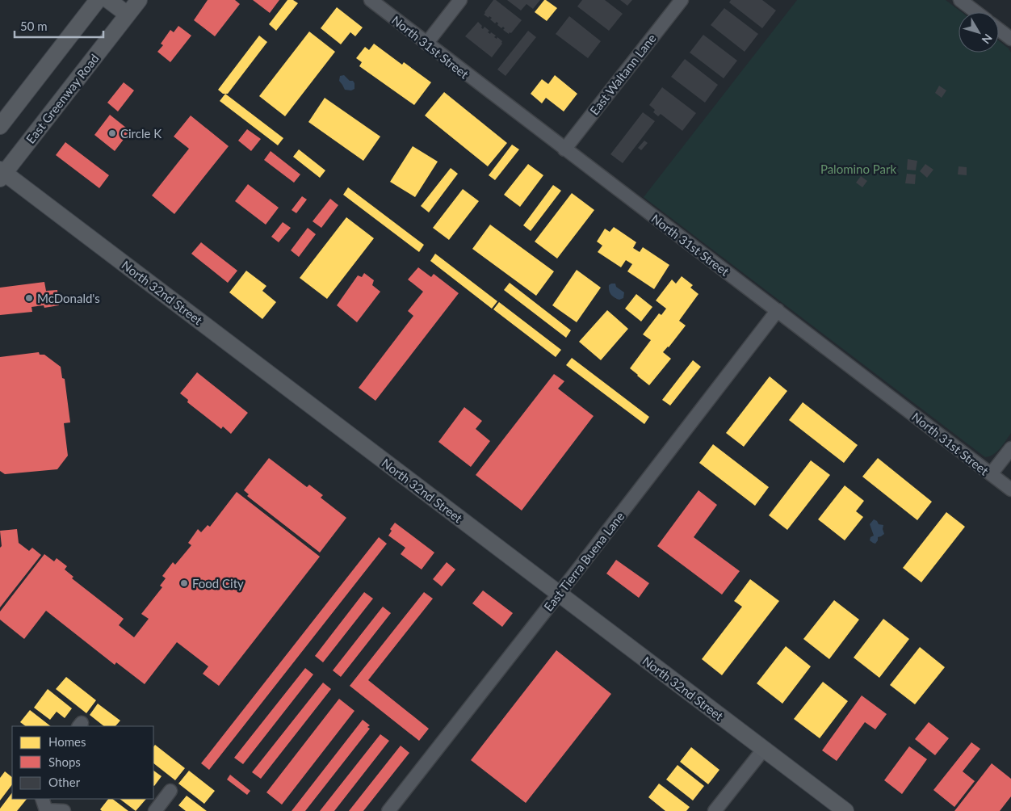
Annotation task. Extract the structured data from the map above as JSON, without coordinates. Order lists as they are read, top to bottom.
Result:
{
  "streets": {
    "main road": ["East Greenway Road", "North 32nd Street"],
    "street": ["North 31st Street", "East Waltann Lane", "East Tierra Buena Lane"]
  },
  "crossings": [
    ["North 31st Street", "East Waltann Lane"],
    ["North 31st Street", "East Tierra Buena Lane"],
    ["East Greenway Road", "North 32nd Street"],
    ["North 32nd Street", "East Tierra Buena Lane"]
  ],
  "parks": ["Palomino Park"],
  "places": ["Circle K", "McDonald's", "Food City"],
  "legend": ["Homes", "Shops", "Other"],
  "scale_bar": "50 m",
  "north": "bottom right"
}
